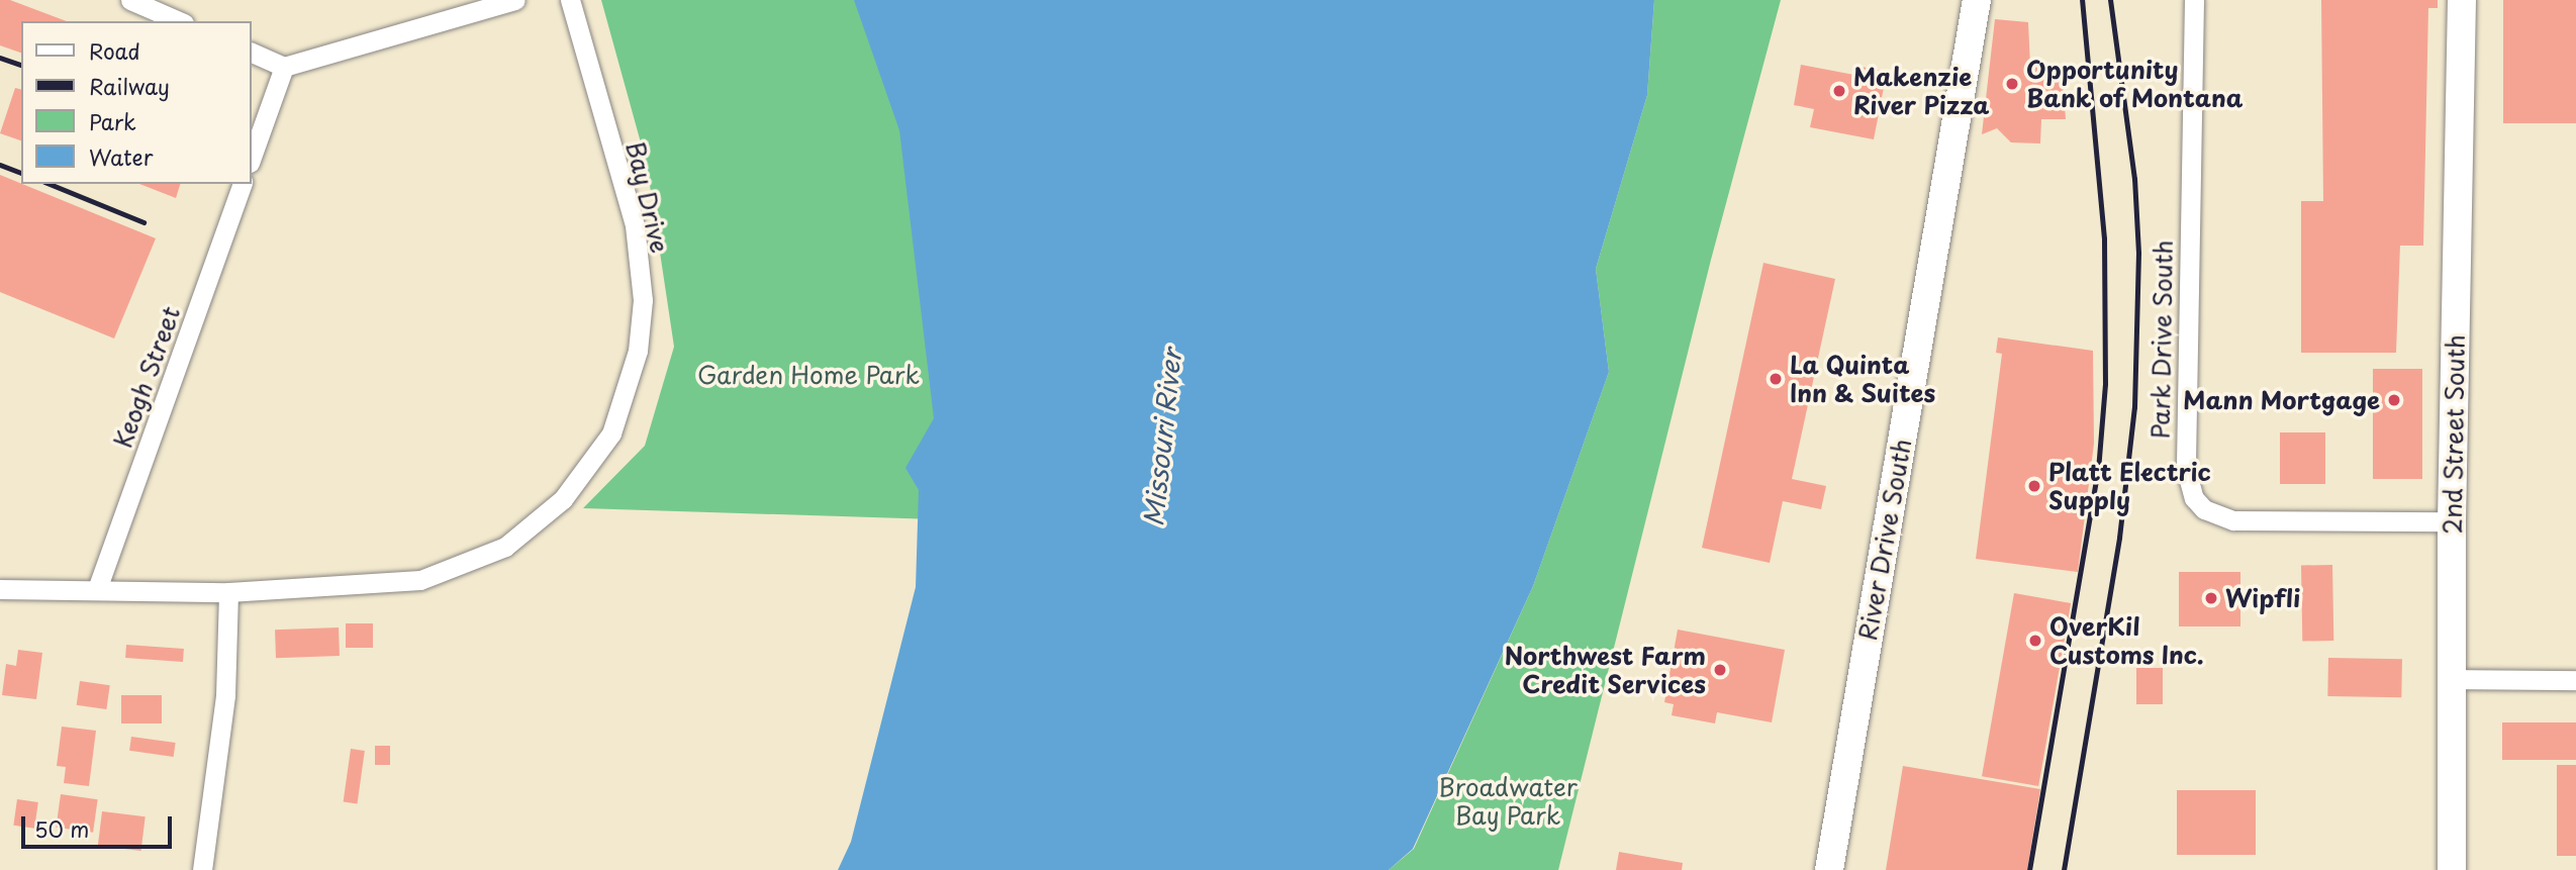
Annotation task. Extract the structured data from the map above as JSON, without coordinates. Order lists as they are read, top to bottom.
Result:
{
  "streets": {
    "main road": ["2nd Street South", "River Drive South"],
    "street": ["Bay Drive", "Park Drive South", "Keogh Street"]
  },
  "crossings": [
    ["Bay Drive", "Keogh Street"],
    ["Park Drive South", "2nd Street South"]
  ],
  "water": ["Missouri River"],
  "parks": ["Garden Home Park", "Broadwater Bay Park"],
  "places": [
    "Opportunity Bank of Montana",
    "Makenzie River Pizza",
    "La Quinta Inn & Suites",
    "Mann Mortgage",
    "Platt Electric Supply",
    "Wipfli",
    "OverKil Customs Inc.",
    "Northwest Farm Credit Services"
  ],
  "legend": [
    "Road",
    "Railway",
    "Park",
    "Water"
  ],
  "scale_bar": "50 m"
}
